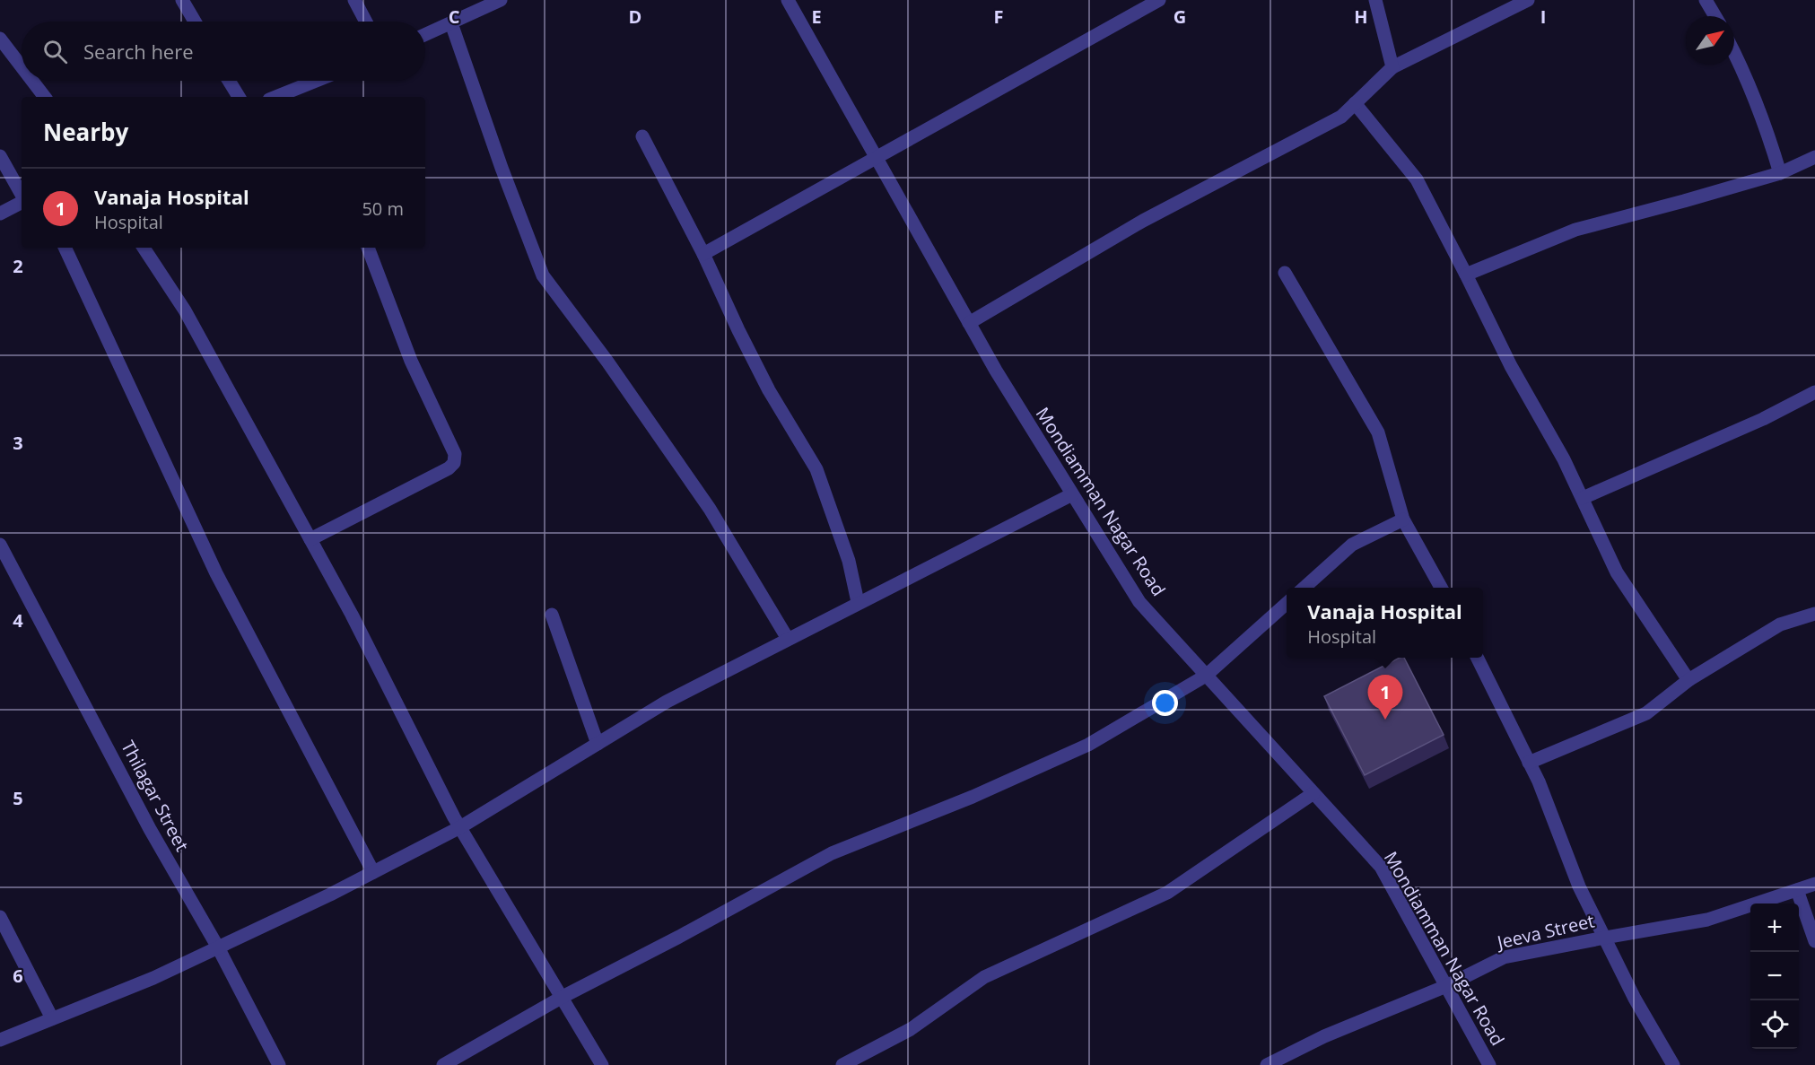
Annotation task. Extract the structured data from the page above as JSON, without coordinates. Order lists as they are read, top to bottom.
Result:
{
  "streets": {
    "street": ["Mondiamman Nagar Road", "Thilagar Street", "Jeeva Street"]
  },
  "crossings": [
    ["Mondiamman Nagar Road", "Jeeva Street"]
  ],
  "north": "top right",
  "page": {
    "search": "Search here",
    "heading": "Nearby",
    "list": [
      {
        "mark": "1",
        "name": "Vanaja Hospital",
        "note": "Hospital",
        "value": "50 m"
      }
    ],
    "popup": ["Vanaja Hospital", "Hospital"],
    "pins": "1",
    "map_buttons": ["+", "−"]
  },
  "grid": {
    "columns": [
      "C",
      "D",
      "E",
      "F",
      "G",
      "H",
      "I"
    ],
    "rows": [
      "2",
      "3",
      "4",
      "5",
      "6"
    ]
  }
}
